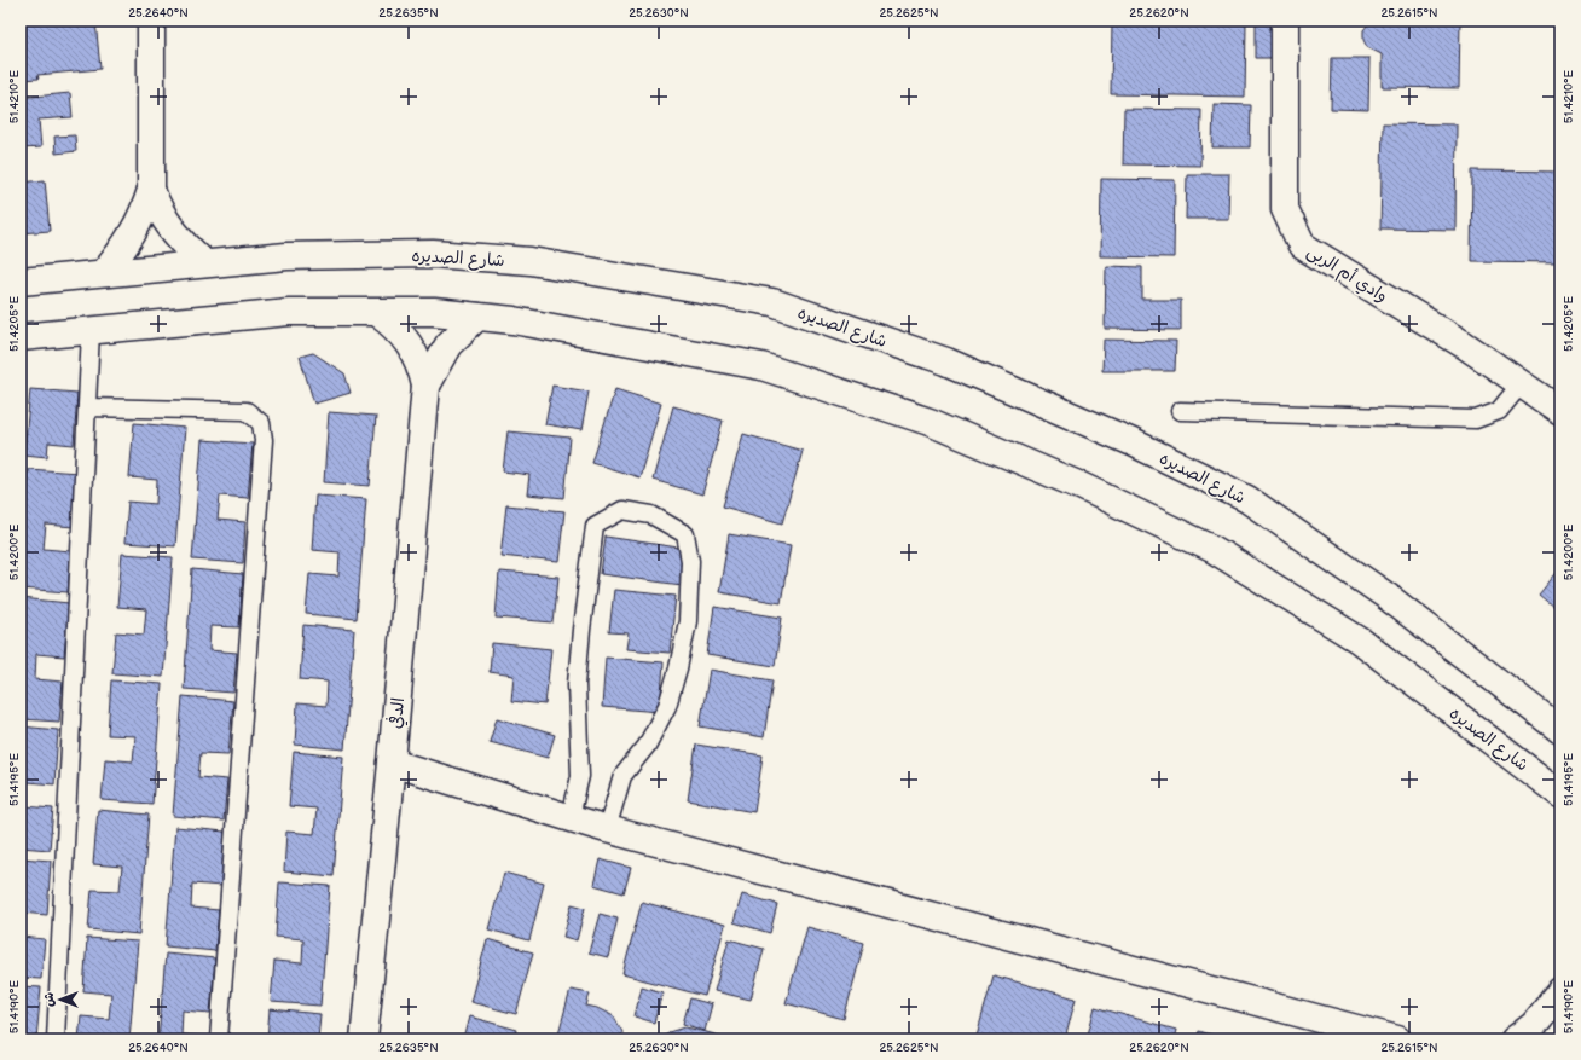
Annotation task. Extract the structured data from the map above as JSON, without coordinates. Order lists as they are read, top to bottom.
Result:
{
  "streets": {
    "main road": ["شارع الصديره", "وادي أم الربى", "الدفي"]
  },
  "crossings": [
    ["شارع الصديره", "الدفي"]
  ],
  "north": "left",
  "coordinates": [
    "25.2640°N",
    "25.2635°N",
    "25.2630°N",
    "25.2625°N",
    "25.2620°N",
    "25.2615°N",
    "51.4210°E",
    "51.4205°E",
    "51.4200°E",
    "51.4195°E",
    "51.4190°E"
  ]
}
